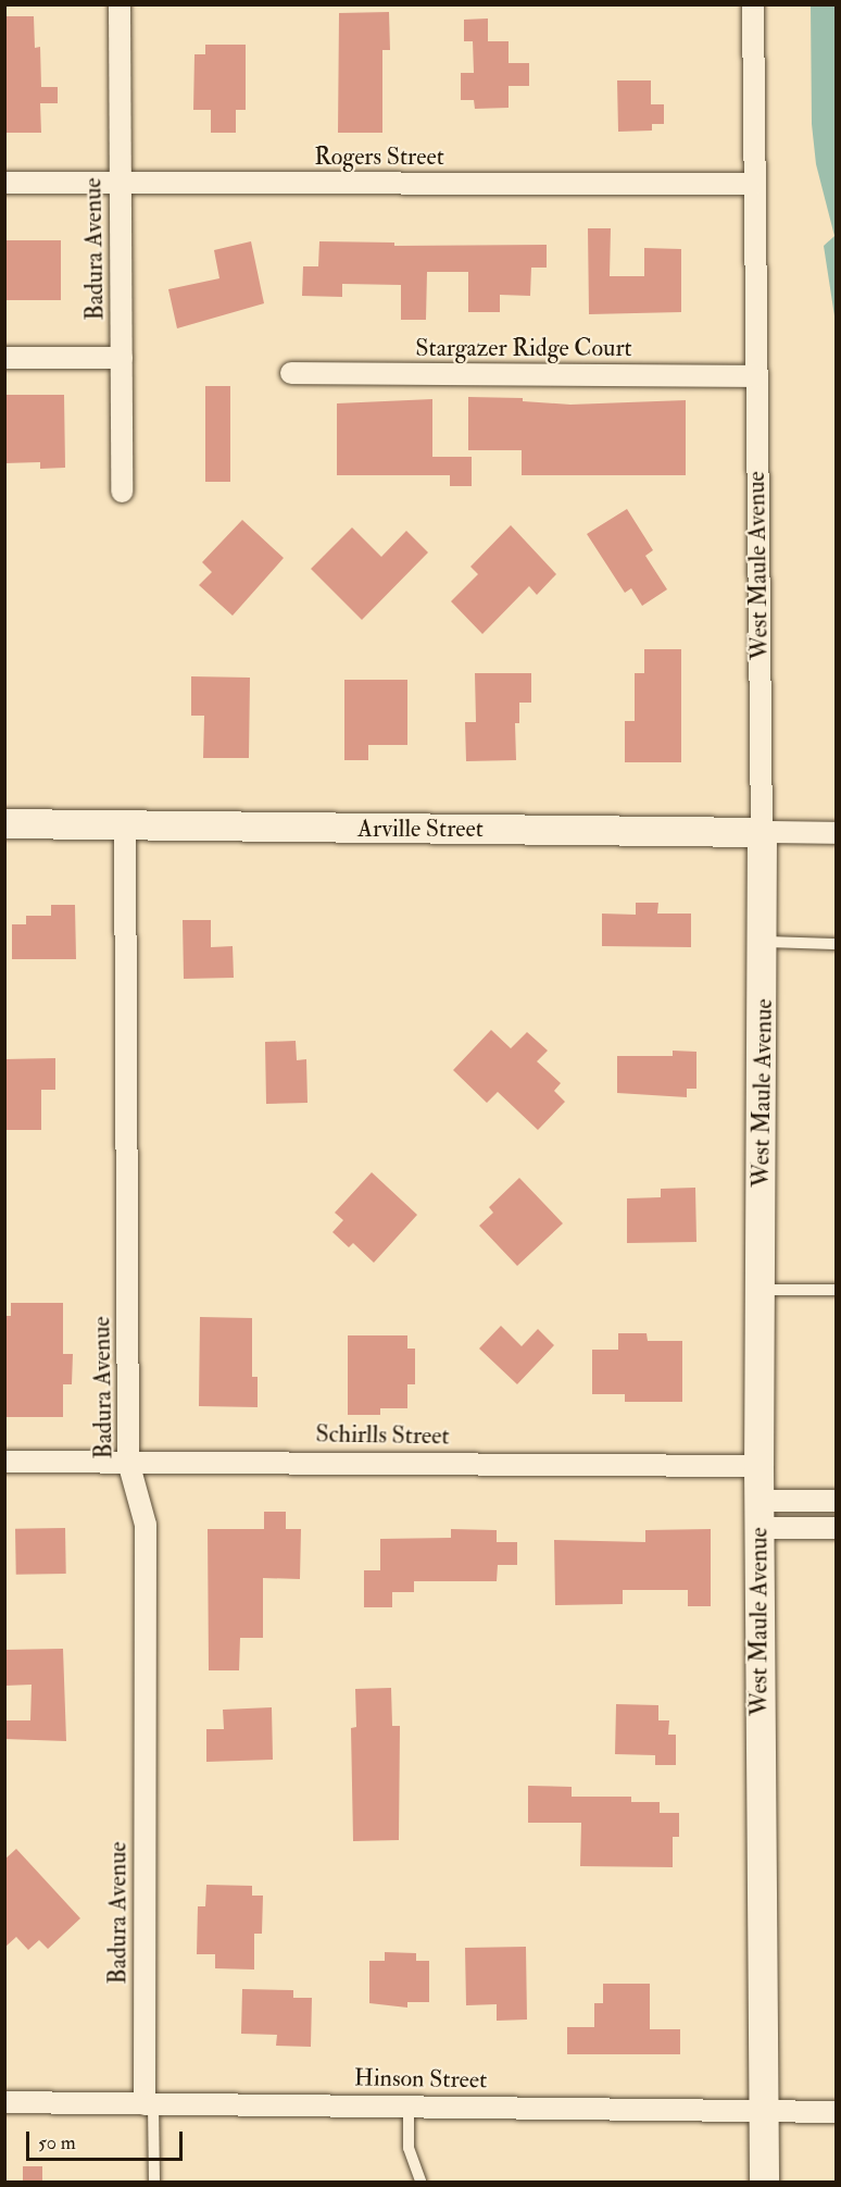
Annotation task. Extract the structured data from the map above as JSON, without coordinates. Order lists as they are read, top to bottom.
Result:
{
  "streets": {
    "street": [
      "Rogers Street",
      "Badura Avenue",
      "Stargazer Ridge Court",
      "West Maule Avenue",
      "Arville Street",
      "Schirlls Street",
      "Hinson Street"
    ]
  },
  "crossings": [
    ["Rogers Street", "Badura Avenue"],
    ["Rogers Street", "West Maule Avenue"],
    ["Badura Avenue", "Arville Street"],
    ["Badura Avenue", "Schirlls Street"],
    ["Badura Avenue", "Hinson Street"],
    ["Stargazer Ridge Court", "West Maule Avenue"],
    ["West Maule Avenue", "Arville Street"],
    ["West Maule Avenue", "Schirlls Street"],
    ["West Maule Avenue", "Hinson Street"]
  ],
  "scale_bar": "50 m"
}
